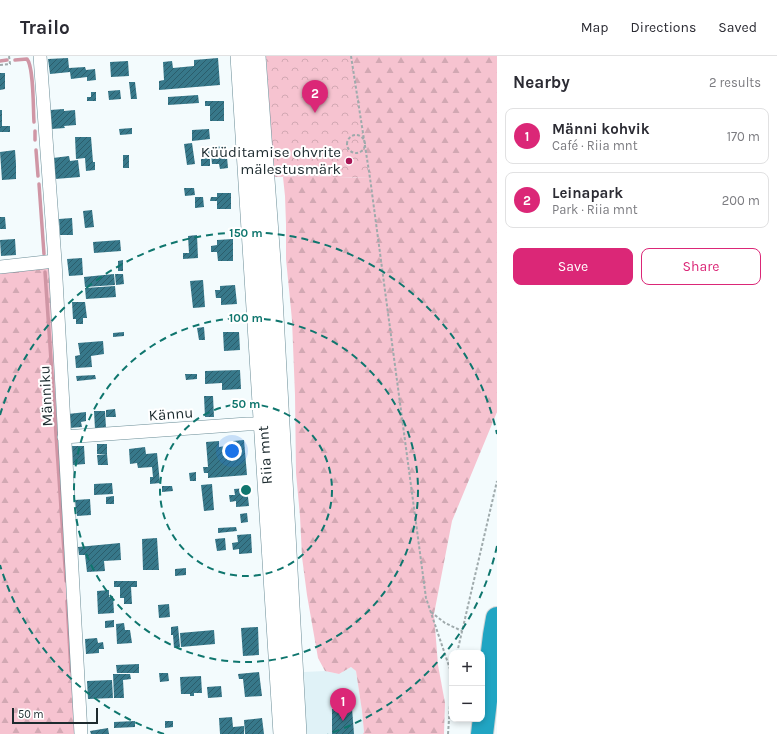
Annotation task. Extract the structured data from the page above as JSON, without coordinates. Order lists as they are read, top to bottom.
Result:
{
  "streets": {
    "main road": ["Riia mnt"],
    "street": ["Männiku", "Kännu"]
  },
  "crossings": [
    ["Männiku", "Kännu"],
    ["Kännu", "Riia mnt"]
  ],
  "places": ["Küüditamise ohvrite mälestusmärk"],
  "scale_bar": "50 m",
  "page": {
    "header": "Trailo",
    "nav": ["Map", "Directions", "Saved"],
    "heading": ["Nearby", "2 results"],
    "pins": ["2", "1"],
    "list": [
      {
        "mark": "1",
        "name": "Männi kohvik",
        "note": "Café · Riia mnt",
        "value": "170 m"
      },
      {
        "mark": "2",
        "name": "Leinapark",
        "note": "Park · Riia mnt",
        "value": "200 m"
      }
    ],
    "buttons": ["Save", "Share"],
    "map_buttons": ["+", "−"],
    "scale": "50 m"
  },
  "rings": ["150 m", "100 m", "50 m"]
}
